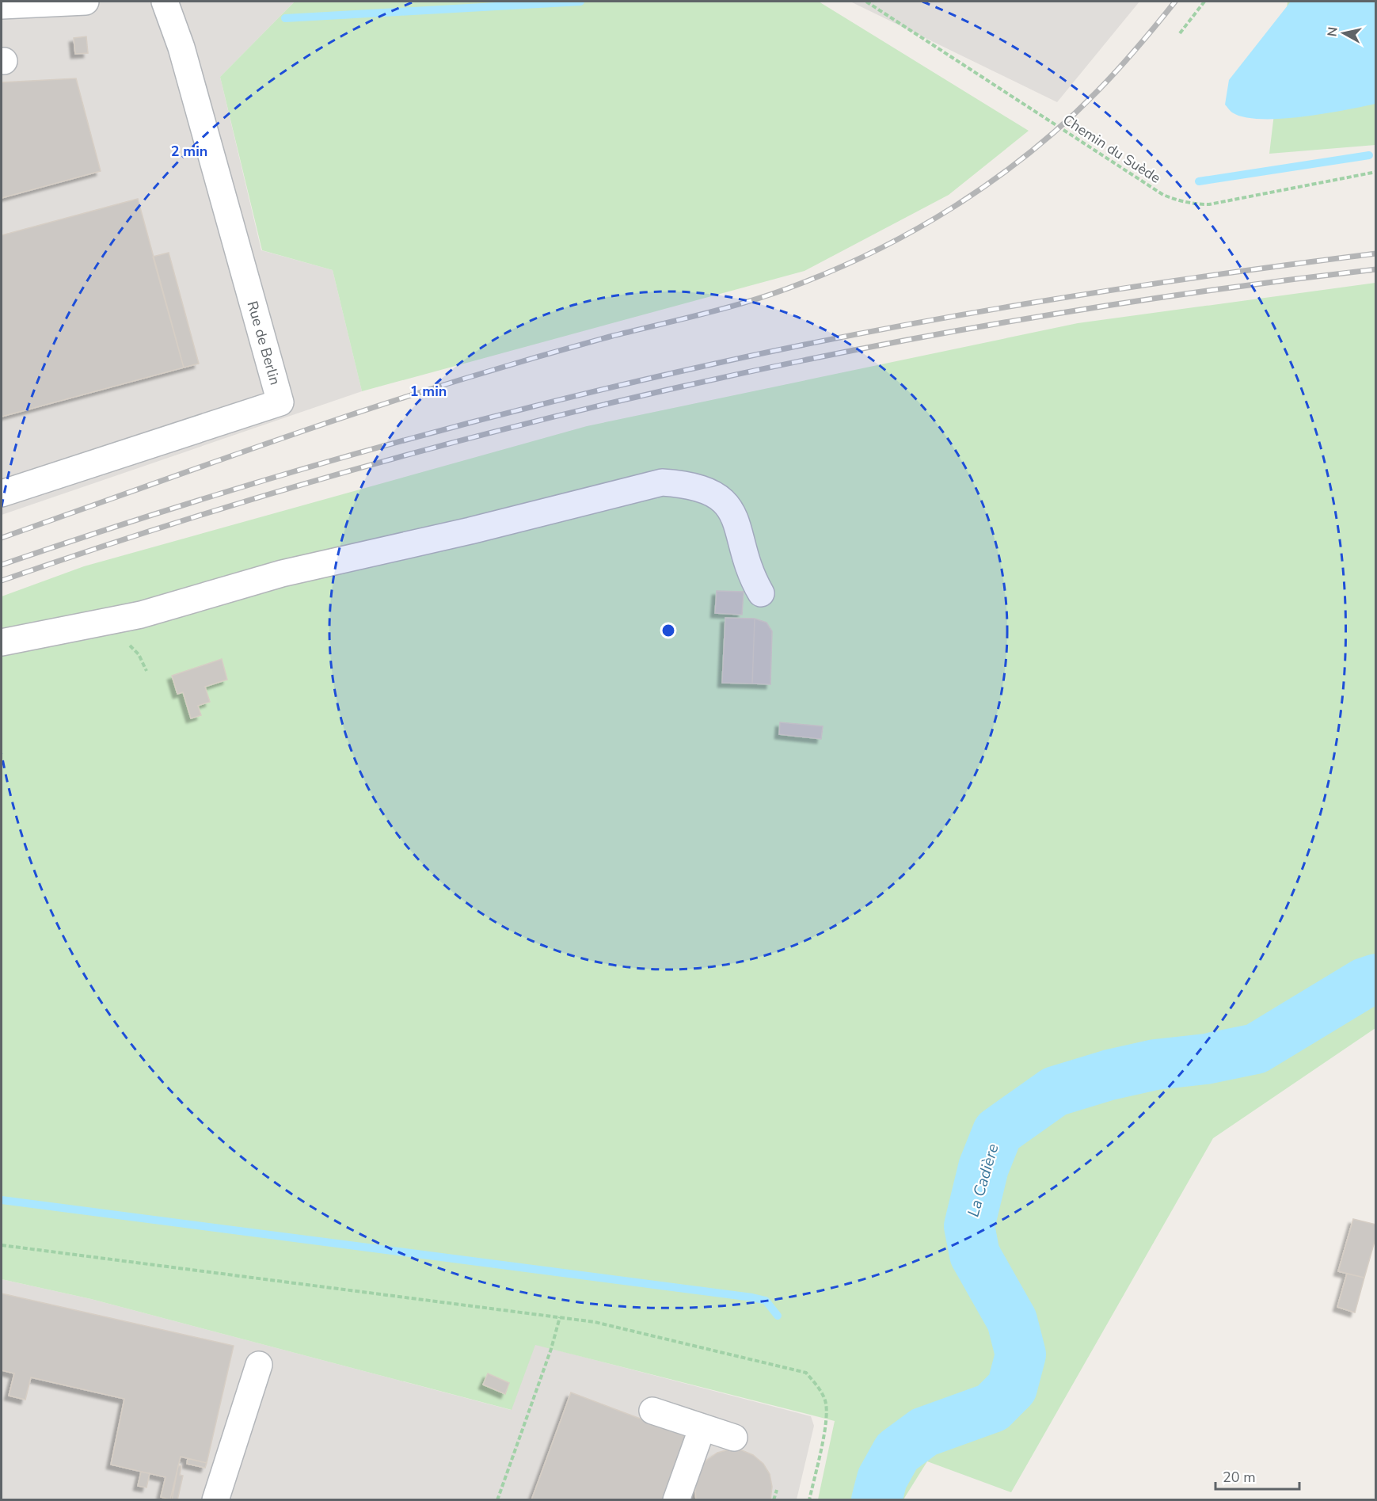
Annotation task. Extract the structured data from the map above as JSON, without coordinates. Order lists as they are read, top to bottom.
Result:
{
  "streets": {
    "street": ["Rue de Berlin"],
    "path": ["Chemin du Suède"]
  },
  "water": ["La Cadière"],
  "scale_bar": "20 m",
  "north": "left",
  "rings": ["2 min", "1 min"]
}
